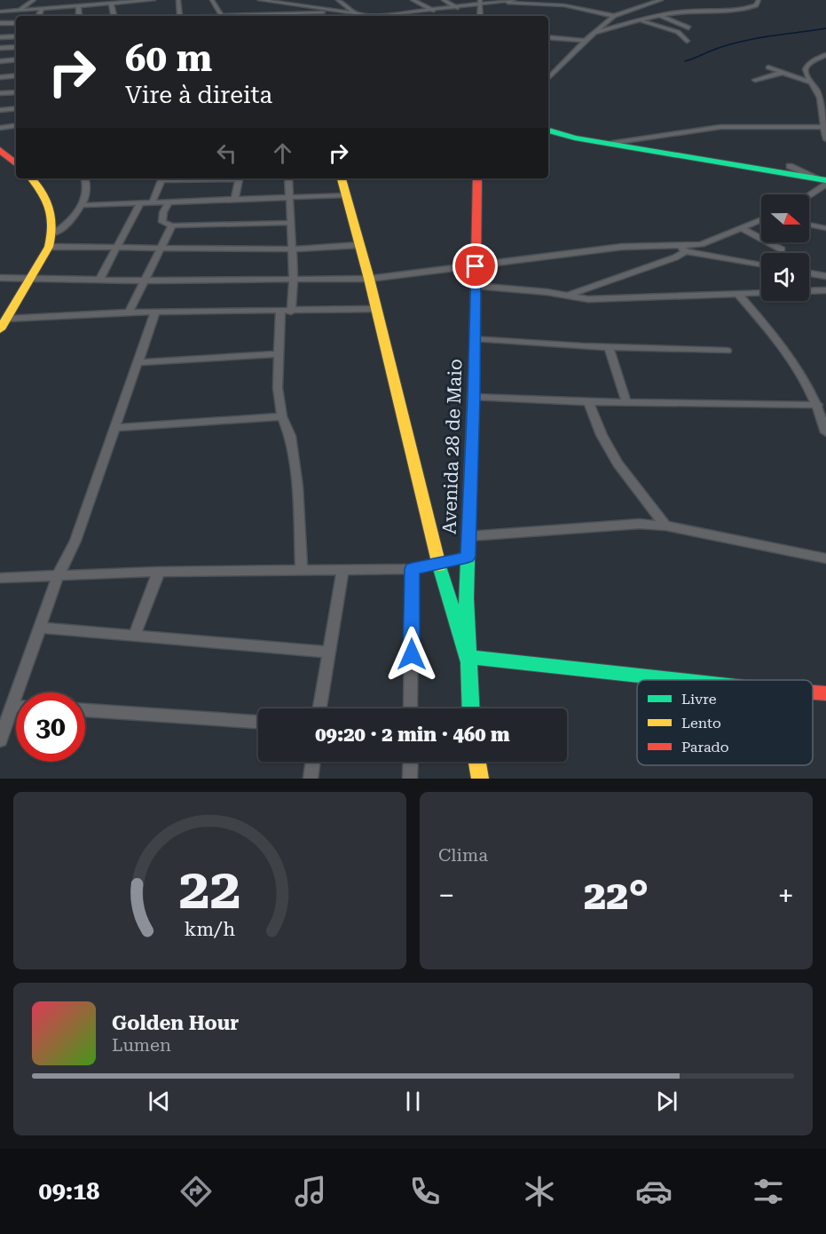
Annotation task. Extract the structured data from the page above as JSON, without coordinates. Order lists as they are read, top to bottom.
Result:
{
  "streets": {
    "street": ["Avenida 28 de Maio"]
  },
  "legend": ["Livre", "Lento", "Parado"],
  "north": "right",
  "page": {
    "turn": ["60 m", "Vire à direita"],
    "limit": "30",
    "trip": "09:20 · 2 min · 460 m",
    "tile": "Clima",
    "heat": ["−", "22°", "+"],
    "song": ["Golden Hour", "Lumen"],
    "tabs": "09:18",
    "gauge": ["22", "km/h"]
  }
}
